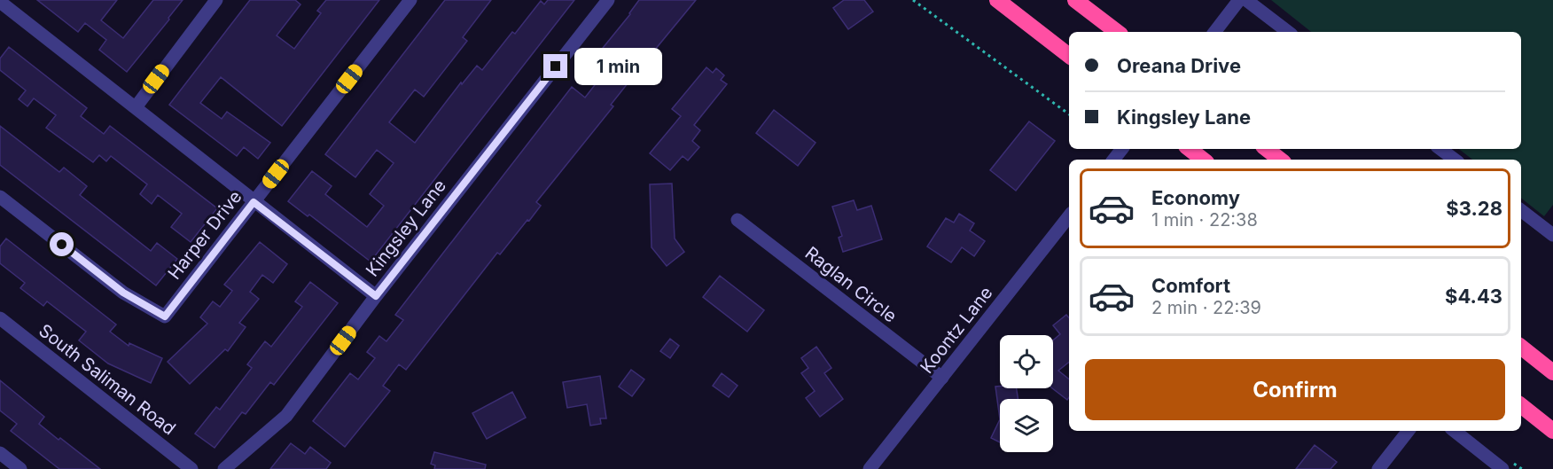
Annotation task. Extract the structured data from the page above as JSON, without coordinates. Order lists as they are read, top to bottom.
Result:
{
  "streets": {
    "street": [
      "Kingsley Lane",
      "Harper Drive",
      "Raglan Circle",
      "Koontz Lane",
      "South Saliman Road"
    ]
  },
  "crossings": [
    ["Raglan Circle", "Koontz Lane"]
  ],
  "page": {
    "banner": ["Oreana Drive", "Kingsley Lane"],
    "bubble": "1 min",
    "list": [
      {
        "name": "Economy",
        "note": "1 min · 22:38",
        "value": "$3.28"
      },
      {
        "name": "Comfort",
        "note": "2 min · 22:39",
        "value": "$4.43"
      }
    ],
    "buttons": "Confirm"
  }
}
